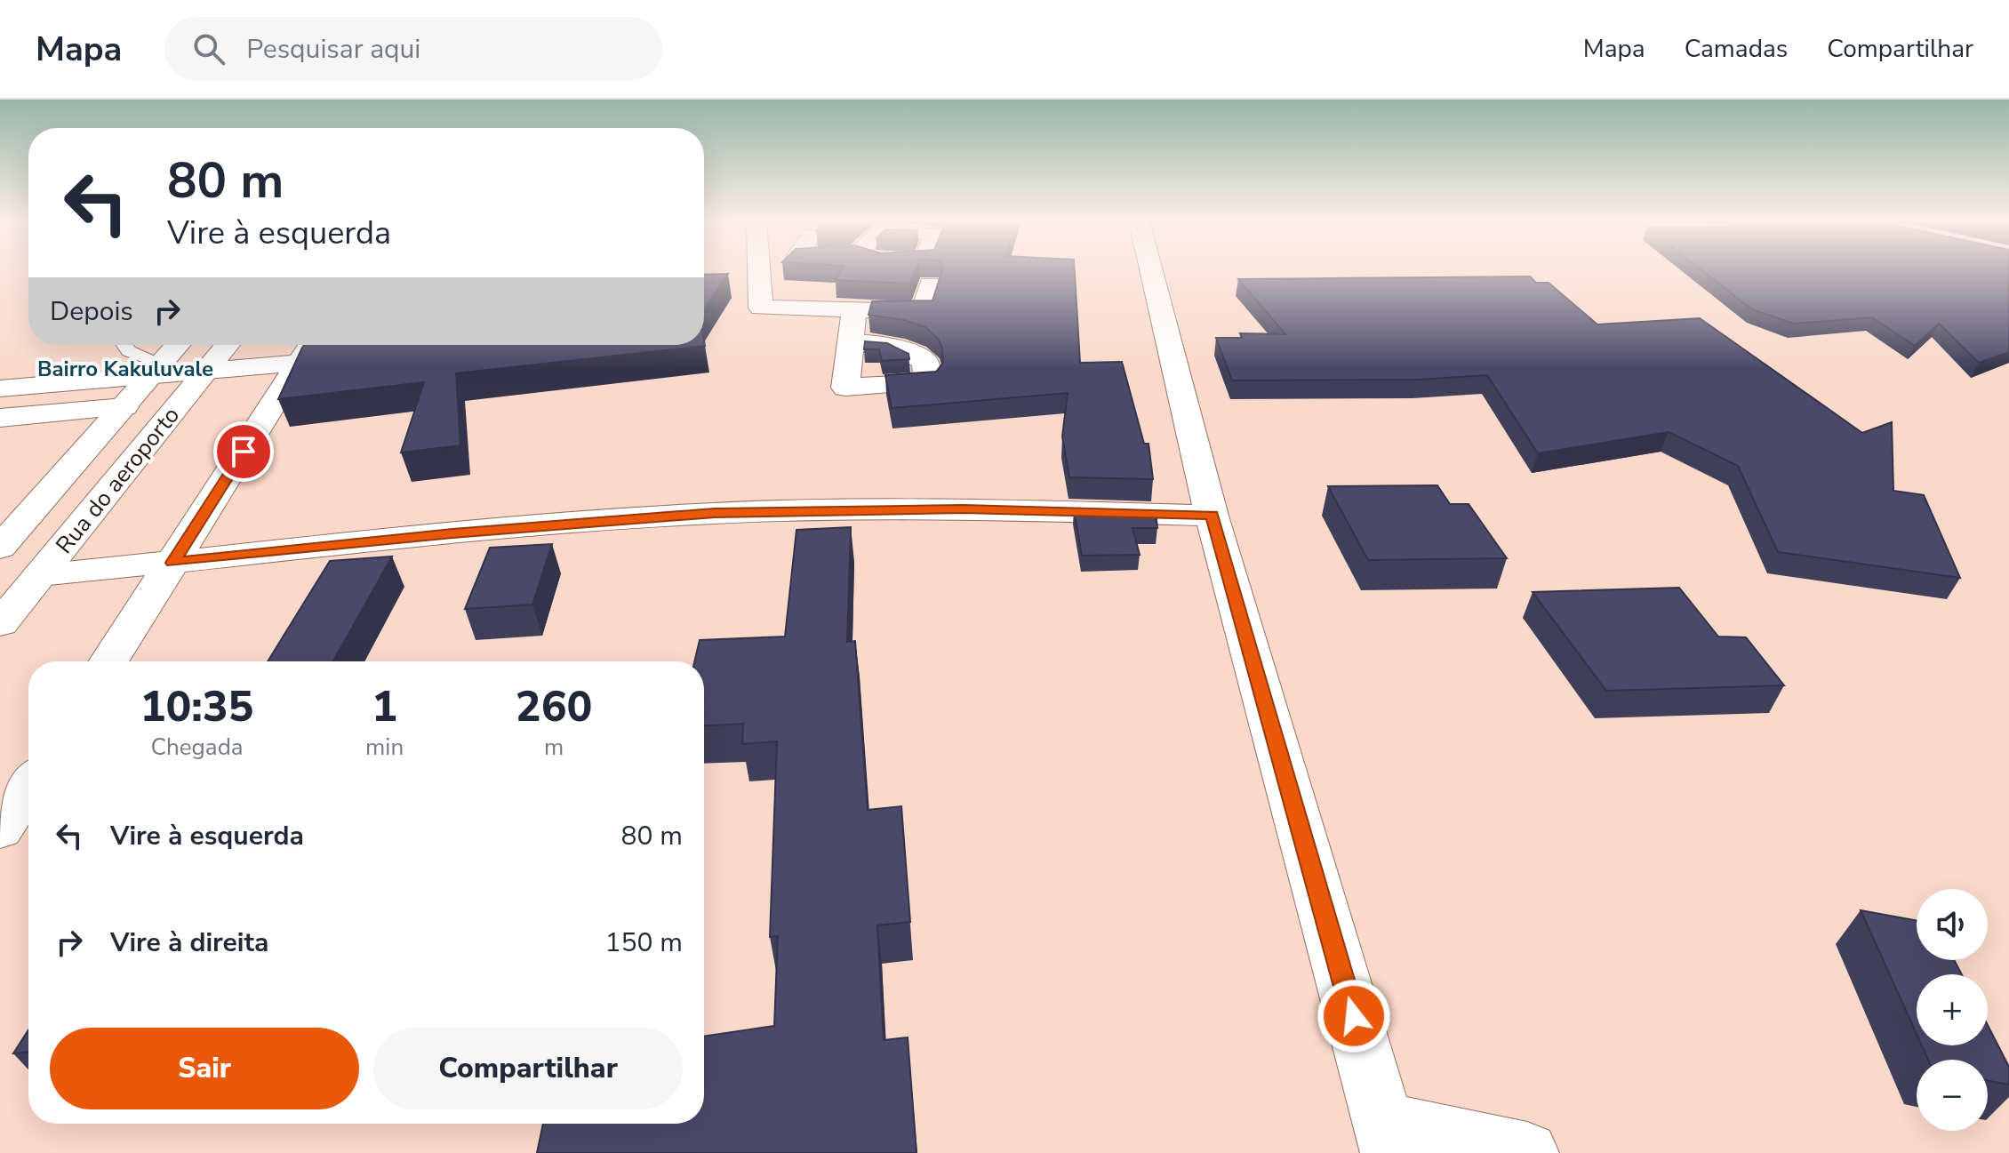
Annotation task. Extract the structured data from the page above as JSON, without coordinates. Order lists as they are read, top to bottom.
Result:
{
  "streets": {
    "street": ["Rua do aeroporto"]
  },
  "districts": ["Bairro Kakuluvale"],
  "page": {
    "header": "Mapa",
    "search": "Pesquisar aqui",
    "nav": ["Mapa", "Camadas", "Compartilhar"],
    "turn": ["80 m", "Vire à esquerda"],
    "then": "Depois",
    "eta": [
      "10:35",
      "Chegada",
      "1",
      "min",
      "260",
      "m"
    ],
    "list": [
      {
        "name": "Vire à esquerda",
        "value": "80 m"
      },
      {
        "name": "Vire à direita",
        "value": "150 m"
      }
    ],
    "map_buttons": ["+", "−"],
    "buttons": ["Sair", "Compartilhar"]
  }
}
